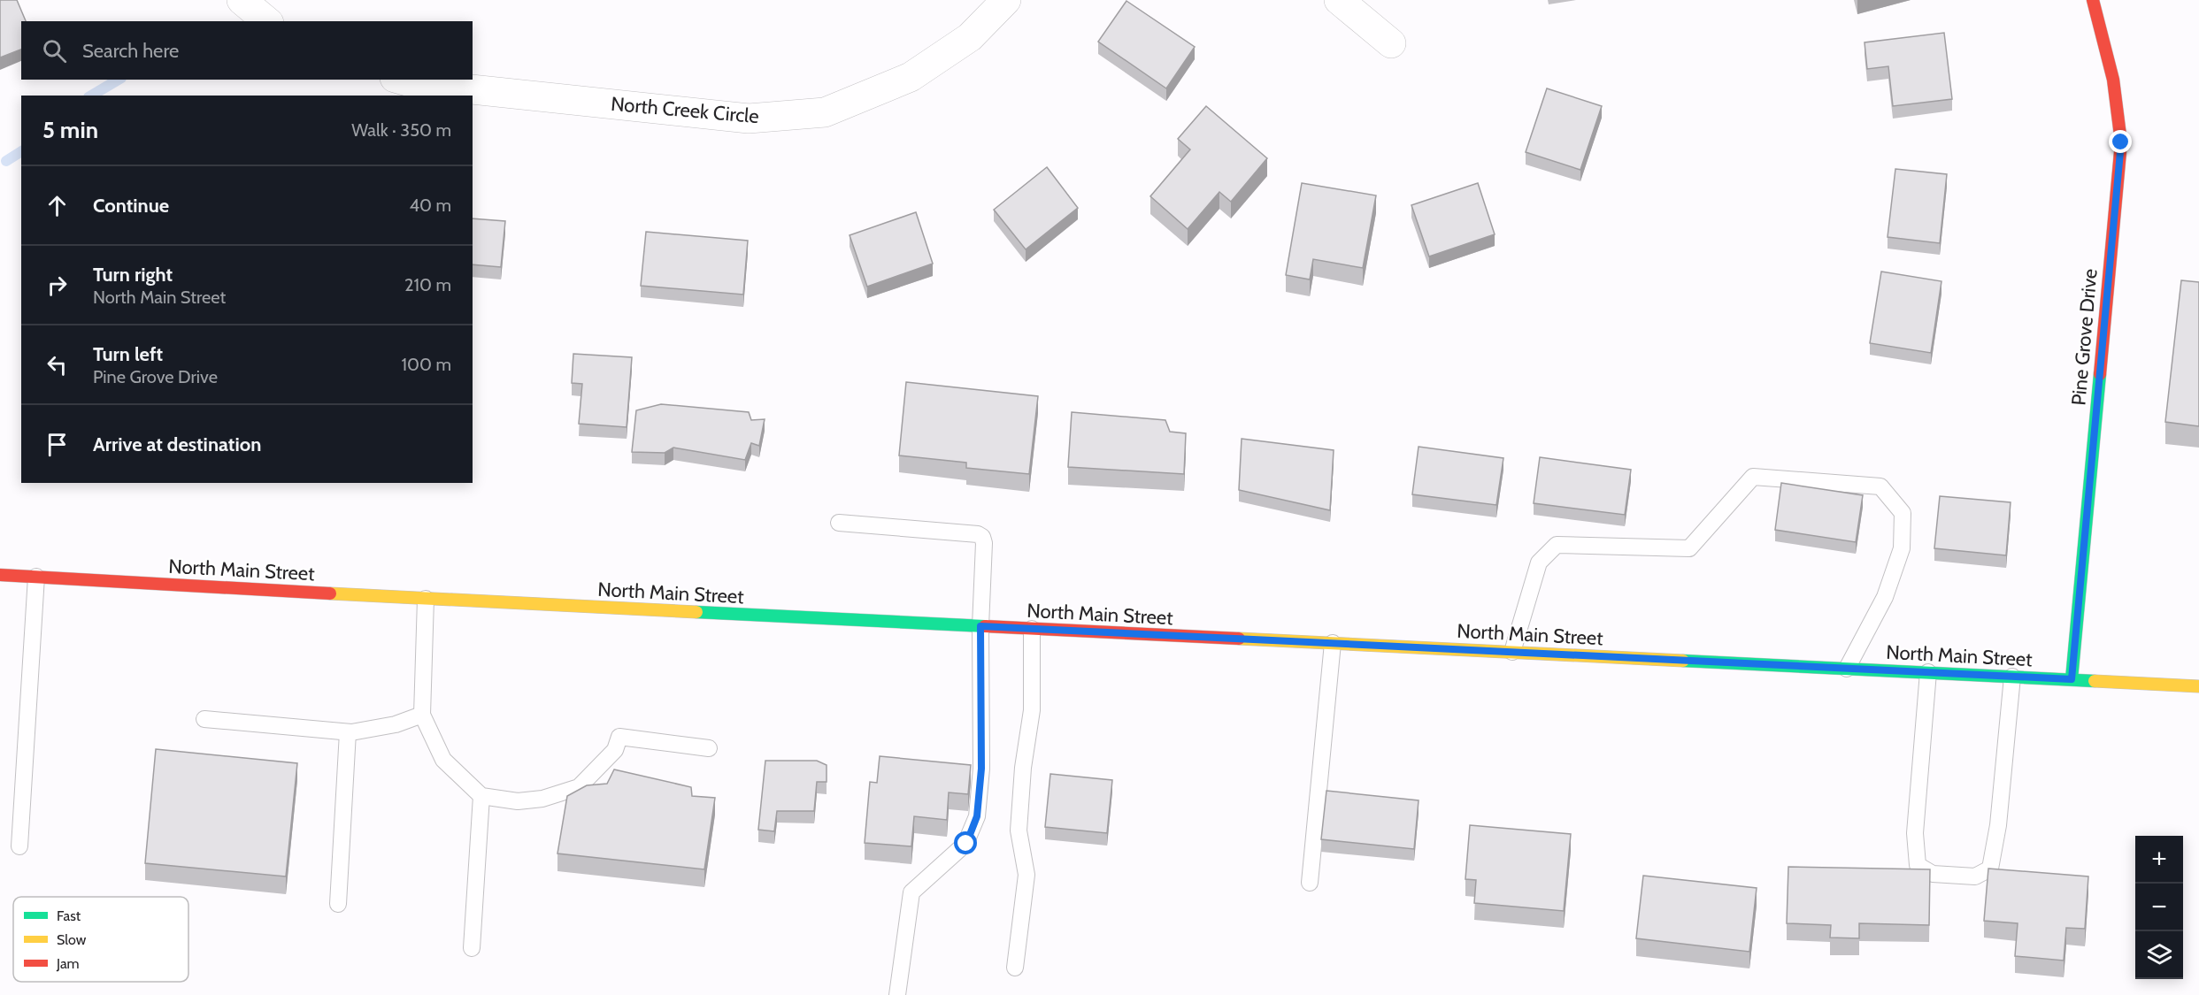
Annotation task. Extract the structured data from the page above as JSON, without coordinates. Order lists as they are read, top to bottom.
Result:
{
  "streets": {
    "main road": ["Pine Grove Drive", "North Main Street"],
    "street": ["North Creek Circle"]
  },
  "crossings": [
    ["Pine Grove Drive", "North Main Street"]
  ],
  "legend": ["Fast", "Slow", "Jam"],
  "page": {
    "search": "Search here",
    "heading": ["5 min", "Walk · 350 m"],
    "list": [
      ["Continue", "40 m"],
      ["Turn right", "North Main Street", "210 m"],
      ["Turn left", "Pine Grove Drive", "100 m"],
      "Arrive at destination"
    ],
    "map_buttons": ["+", "−"]
  }
}
